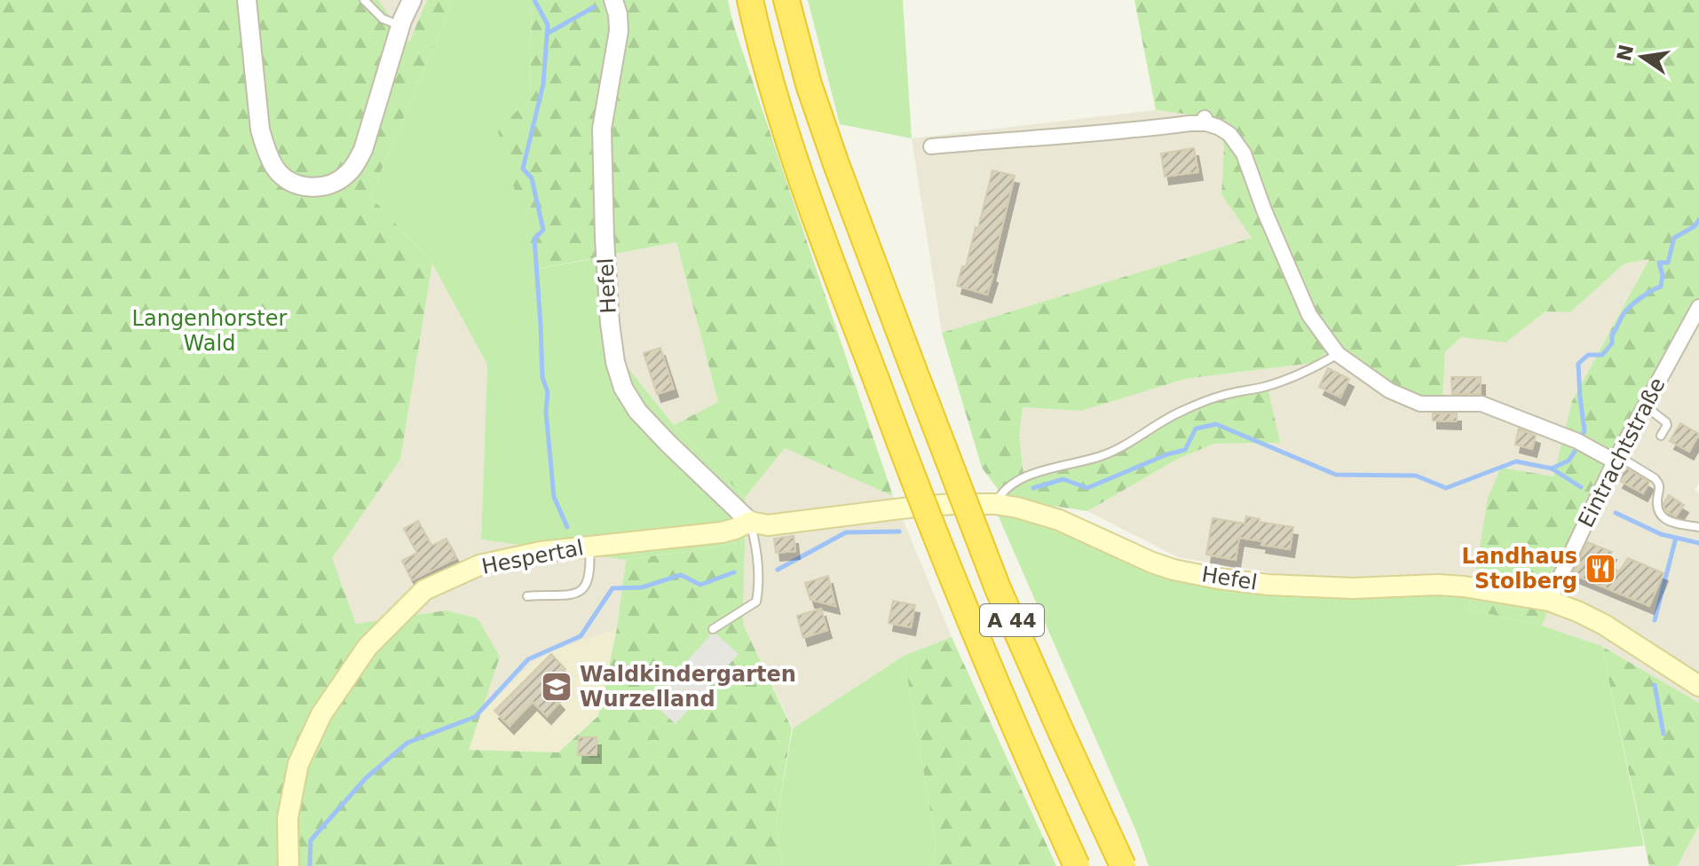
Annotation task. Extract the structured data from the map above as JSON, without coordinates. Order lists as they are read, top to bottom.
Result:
{
  "streets": {
    "highway": ["A 44"],
    "main road": ["Hefel", "Hespertal"],
    "street": ["Eintrachtstraße"]
  },
  "crossings": [
    ["Hefel", "Eintrachtstraße"],
    ["Hefel", "Hespertal"]
  ],
  "parks": ["Langenhorster Wald"],
  "places": {
    "restaurant": ["Landhaus Stolberg"],
    "school or university": ["Waldkindergarten Wurzelland"]
  },
  "north": "left"
}
